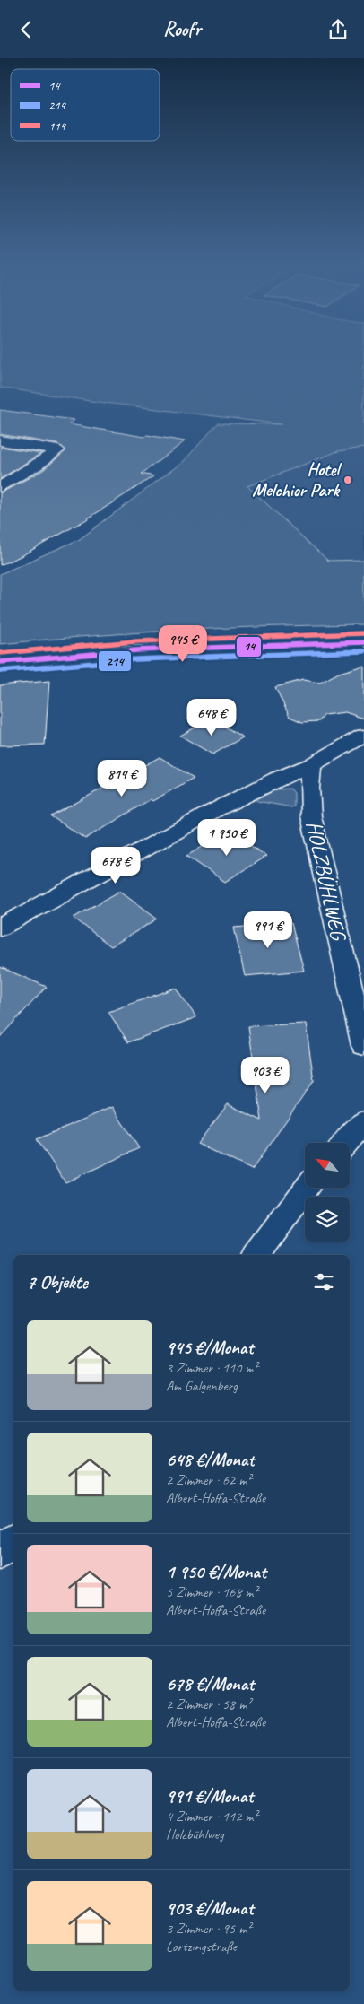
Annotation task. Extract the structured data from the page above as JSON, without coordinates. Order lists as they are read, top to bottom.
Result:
{
  "streets": {
    "street": ["HOLZBÜHLWEG"]
  },
  "places": ["Hotel Melchior Park"],
  "lines": ["transit line 114", "transit line 14", "transit line 214"],
  "legend": ["14", "214", "114"],
  "north": "top left",
  "page": {
    "header": "Roofr",
    "price": [
      "945 €",
      "648 €",
      "814 €",
      "1 950 €",
      "678 €",
      "991 €",
      "903 €"
    ],
    "heading": "7 Objekte",
    "list": [
      {
        "name": "945 €/Monat",
        "note": "3 Zimmer · 110 m² · Am Galgenberg"
      },
      {
        "name": "648 €/Monat",
        "note": "2 Zimmer · 62 m² · Albert-Hoffa-Straße"
      },
      {
        "name": "1 950 €/Monat",
        "note": "5 Zimmer · 168 m² · Albert-Hoffa-Straße"
      },
      {
        "name": "678 €/Monat",
        "note": "2 Zimmer · 58 m² · Albert-Hoffa-Straße"
      },
      {
        "name": "991 €/Monat",
        "note": "4 Zimmer · 112 m² · Holzbühlweg"
      },
      {
        "name": "903 €/Monat",
        "note": "3 Zimmer · 95 m² · Lortzingstraße"
      }
    ]
  }
}
